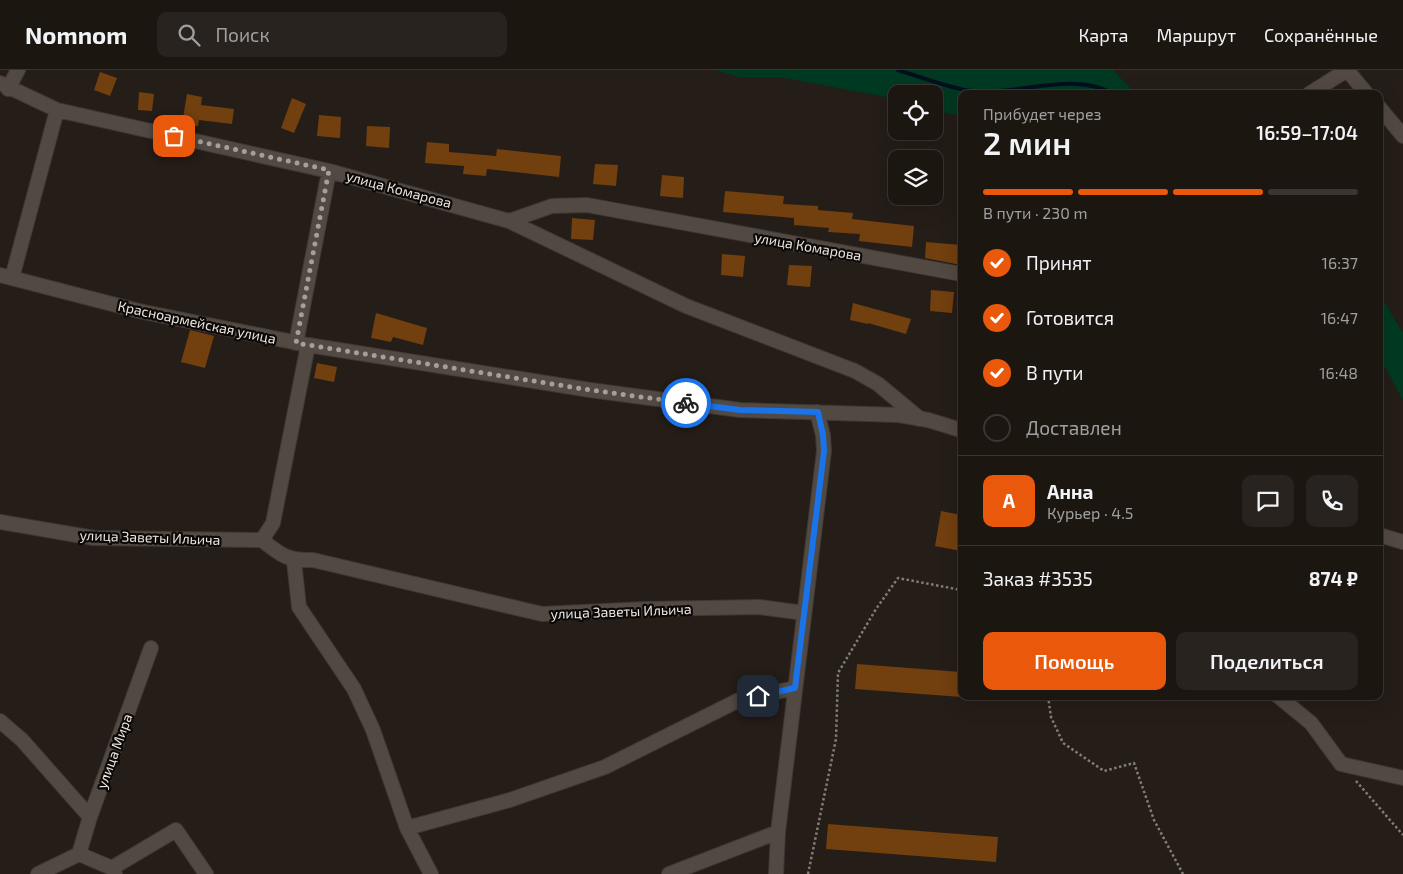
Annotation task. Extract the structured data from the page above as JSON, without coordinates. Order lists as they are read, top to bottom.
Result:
{
  "streets": {
    "street": [
      "улица Комарова",
      "Красноармейская улица",
      "улица Заветы Ильича",
      "улица Мира"
    ]
  },
  "crossings": [
    ["улица Комарова", "Красноармейская улица"]
  ],
  "page": {
    "header": "Nomnom",
    "search": "Поиск",
    "nav": ["Карта", "Маршрут", "Сохранённые"],
    "heading": ["2 мин", "Прибудет через", "16:59–17:04"],
    "panel": [
      "Анна",
      "Курьер · 4.5",
      "Заказ #3535",
      "874 ₽"
    ],
    "bar": "В пути · 230 m",
    "list": [
      ["Принят", "16:37"],
      ["Готовится", "16:47"],
      ["В пути", "16:48"],
      "Доставлен"
    ],
    "round": "А",
    "buttons": ["Помощь", "Поделиться"]
  }
}
